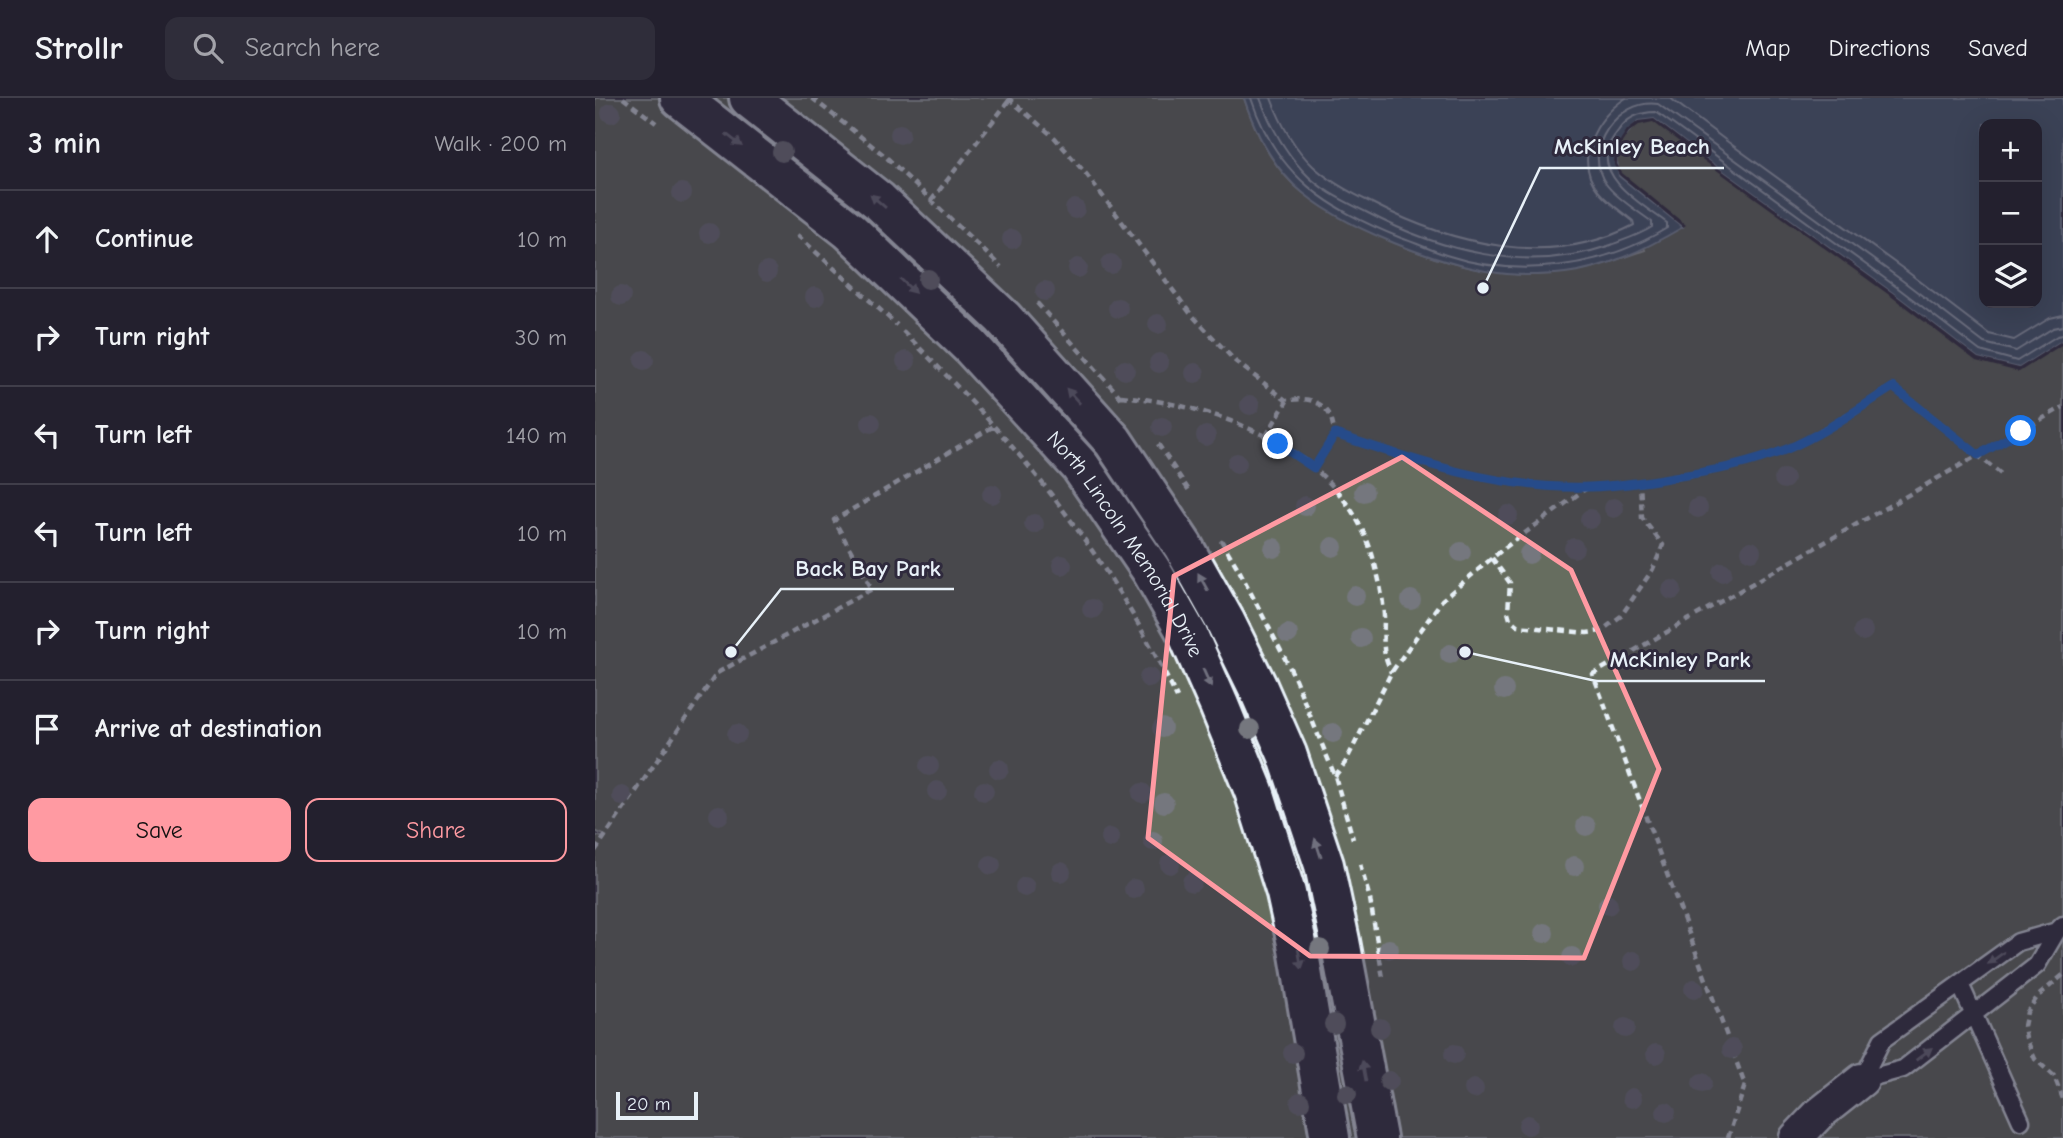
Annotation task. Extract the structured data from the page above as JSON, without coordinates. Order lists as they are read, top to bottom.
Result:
{
  "streets": {
    "main road": ["North Lincoln Memorial Drive"]
  },
  "places": ["McKinley Beach", "Back Bay Park", "McKinley Park"],
  "scale_bar": "20 m",
  "page": {
    "header": "Strollr",
    "search": "Search here",
    "nav": ["Map", "Directions", "Saved"],
    "heading": ["3 min", "Walk · 200 m"],
    "map_buttons": ["+", "−"],
    "list": [
      ["Continue", "10 m"],
      ["Turn right", "30 m"],
      ["Turn left", "140 m"],
      ["Turn left", "10 m"],
      ["Turn right", "10 m"],
      "Arrive at destination"
    ],
    "buttons": ["Save", "Share"],
    "scale": "20 m"
  }
}
